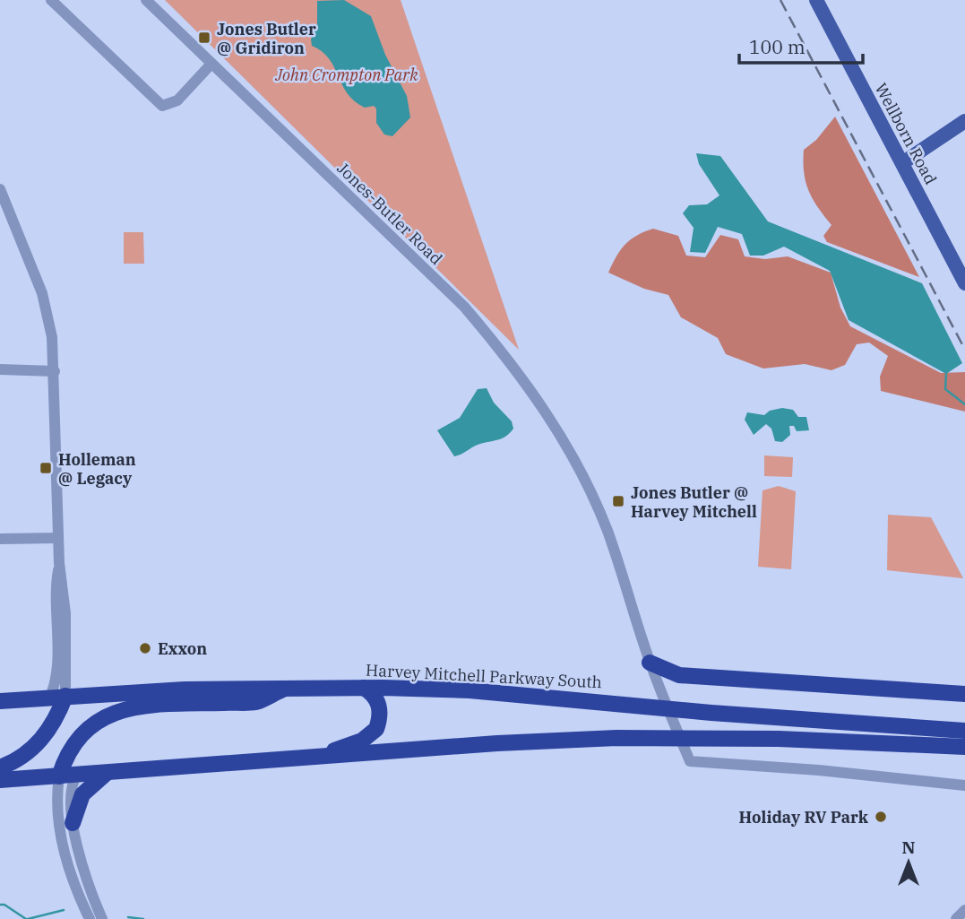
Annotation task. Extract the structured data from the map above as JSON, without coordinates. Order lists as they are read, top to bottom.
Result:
{
  "streets": {
    "highway": ["Harvey Mitchell Parkway South"],
    "main road": ["Wellborn Road"],
    "street": ["Jones-Butler Road"]
  },
  "parks": ["John Crompton Park"],
  "places": {
    "transit": ["Jones Butler @ Gridiron", "Holleman @ Legacy", "Jones Butler @ Harvey Mitchell"],
    "other": ["Exxon", "Holiday RV Park"]
  },
  "scale_bar": "100 m",
  "north": "top"
}
